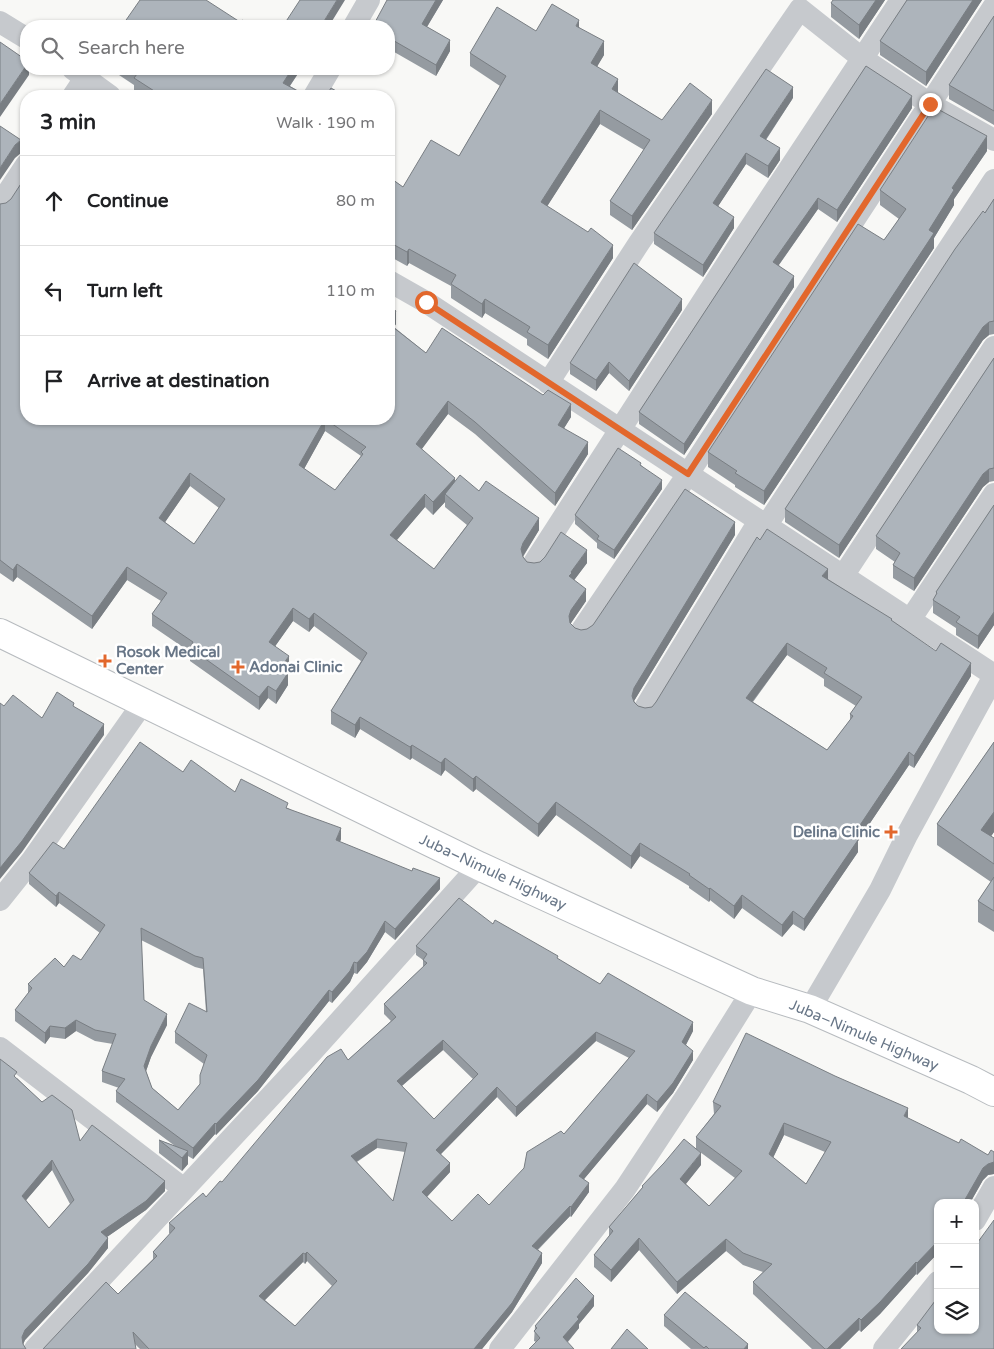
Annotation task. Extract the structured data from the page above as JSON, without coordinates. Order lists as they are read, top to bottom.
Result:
{
  "streets": {
    "main road": ["Juba–Nimule Highway"]
  },
  "places": {
    "health": ["Rosok Medical Center", "Adonai Clinic", "Delina Clinic"]
  },
  "page": {
    "search": "Search here",
    "heading": ["3 min", "Walk · 190 m"],
    "list": [
      ["Continue", "80 m"],
      ["Turn left", "110 m"],
      "Arrive at destination"
    ],
    "map_buttons": ["+", "−"]
  }
}
